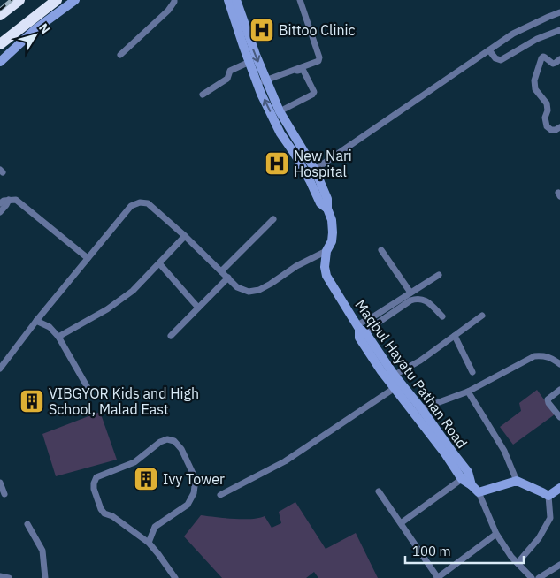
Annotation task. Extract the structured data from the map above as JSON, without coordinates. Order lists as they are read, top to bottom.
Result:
{
  "streets": {
    "street": ["Maqbul Hayatu Pathan Road"]
  },
  "places": {
    "hospital": ["Bittoo Clinic", "New Nari Hospital"],
    "building": ["VIBGYOR Kids and High School, Malad East", "Ivy Tower"]
  },
  "scale_bar": "100 m",
  "north": "top right"
}
